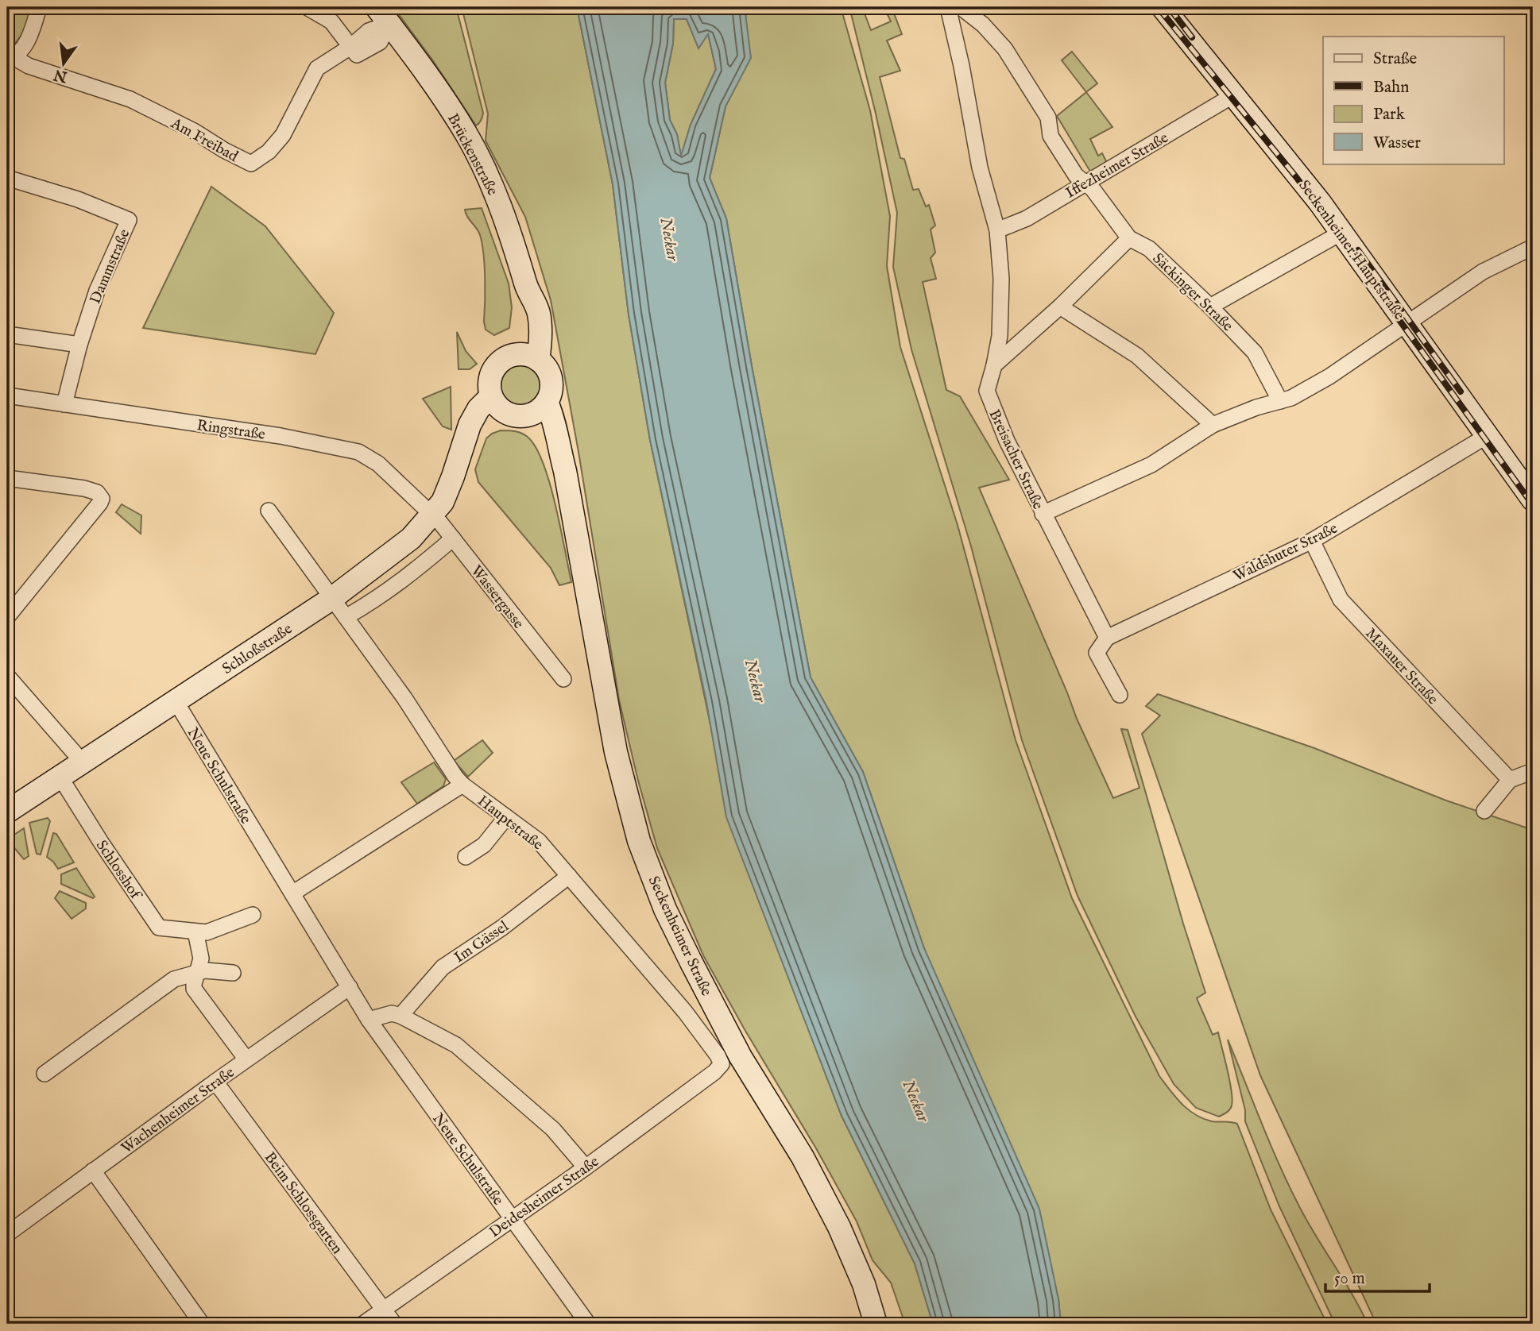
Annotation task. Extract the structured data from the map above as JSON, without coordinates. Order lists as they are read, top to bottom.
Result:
{
  "streets": {
    "main road": [
      "Brückenstraße",
      "Seckenheimer Hauptstraße",
      "Schloßstraße",
      "Seckenheimer Straße"
    ],
    "street": [
      "Am Freibad",
      "Iffezheimer Straße",
      "Dammstraße",
      "Säckinger Straße",
      "Ringstraße",
      "Breisacher Straße",
      "Waldshuter Straße",
      "Wassergasse",
      "Maxauer Straße",
      "Neue Schulstraße",
      "Hauptstraße",
      "Schlosshof",
      "Im Gässel",
      "Wachenheimer Straße",
      "Deidesheimer Straße",
      "Beim Schlossgarten"
    ]
  },
  "crossings": [
    ["Am Freibad", "Brückenstraße"],
    ["Brückenstraße", "Schloßstraße"],
    ["Brückenstraße", "Seckenheimer Straße"],
    ["Iffezheimer Straße", "Seckenheimer Hauptstraße"],
    ["Iffezheimer Straße", "Säckinger Straße"],
    ["Iffezheimer Straße", "Breisacher Straße"],
    ["Seckenheimer Hauptstraße", "Waldshuter Straße"],
    ["Dammstraße", "Ringstraße"],
    ["Ringstraße", "Wassergasse"],
    ["Ringstraße", "Schloßstraße"],
    ["Breisacher Straße", "Waldshuter Straße"],
    ["Waldshuter Straße", "Maxauer Straße"],
    ["Wassergasse", "Schloßstraße"],
    ["Schloßstraße", "Neue Schulstraße"],
    ["Schloßstraße", "Hauptstraße"],
    ["Schloßstraße", "Schlosshof"],
    ["Schloßstraße", "Seckenheimer Straße"],
    ["Neue Schulstraße", "Wachenheimer Straße"],
    ["Neue Schulstraße", "Deidesheimer Straße"],
    ["Hauptstraße", "Im Gässel"],
    ["Hauptstraße", "Deidesheimer Straße"],
    ["Wachenheimer Straße", "Beim Schlossgarten"],
    ["Deidesheimer Straße", "Beim Schlossgarten"]
  ],
  "water": ["Neckar"],
  "legend": [
    "Straße",
    "Bahn",
    "Park",
    "Wasser"
  ],
  "scale_bar": "50 m",
  "north": "bottom"
}
